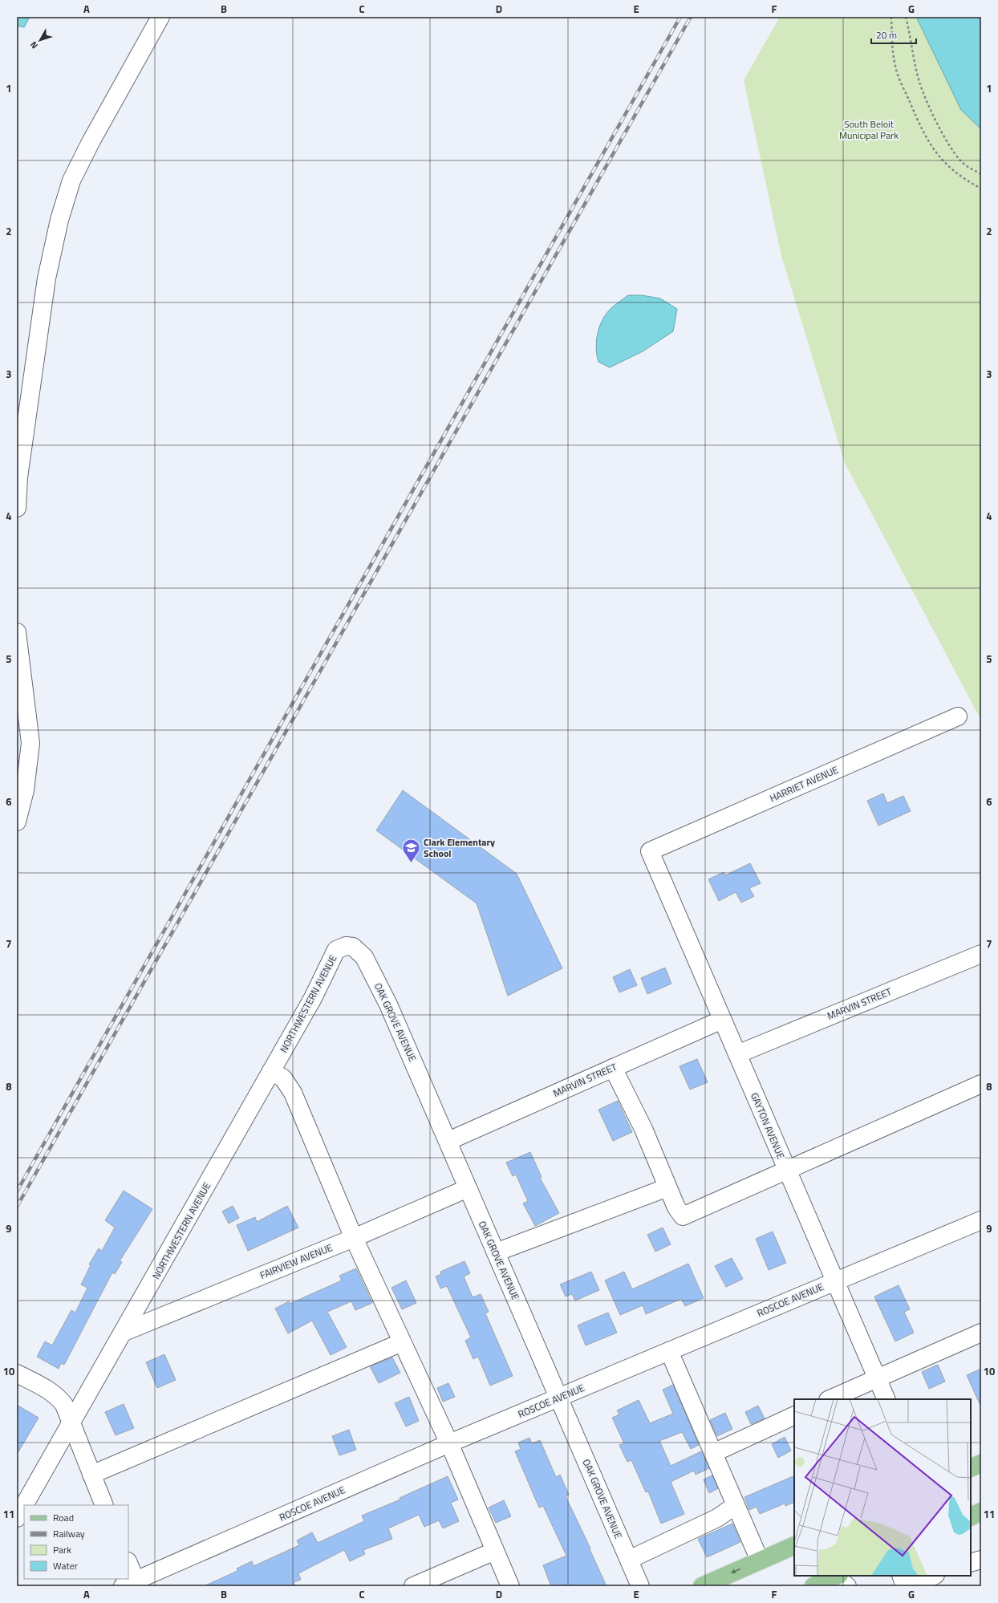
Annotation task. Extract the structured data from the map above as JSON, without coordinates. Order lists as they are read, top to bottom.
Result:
{
  "streets": {
    "street": [
      "HARRIET AVENUE",
      "NORTHWESTERN AVENUE",
      "MARVIN STREET",
      "OAK GROVE AVENUE",
      "GAYTON AVENUE",
      "FAIRVIEW AVENUE",
      "ROSCOE AVENUE"
    ]
  },
  "crossings": [
    ["HARRIET AVENUE", "GAYTON AVENUE"],
    ["NORTHWESTERN AVENUE", "OAK GROVE AVENUE"],
    ["NORTHWESTERN AVENUE", "FAIRVIEW AVENUE"],
    ["MARVIN STREET", "OAK GROVE AVENUE"],
    ["MARVIN STREET", "GAYTON AVENUE"],
    ["OAK GROVE AVENUE", "FAIRVIEW AVENUE"],
    ["OAK GROVE AVENUE", "ROSCOE AVENUE"],
    ["GAYTON AVENUE", "ROSCOE AVENUE"]
  ],
  "parks": ["South Beloit Municipal Park"],
  "places": {
    "school or university": ["Clark Elementary School"]
  },
  "legend": [
    "Road",
    "Railway",
    "Park",
    "Water"
  ],
  "scale_bar": "20 m",
  "north": "bottom left",
  "grid": {
    "columns": [
      "A",
      "B",
      "C",
      "D",
      "E",
      "F",
      "G"
    ],
    "rows": [
      "1",
      "2",
      "3",
      "4",
      "5",
      "6",
      "7",
      "8",
      "9",
      "10",
      "11"
    ]
  }
}
